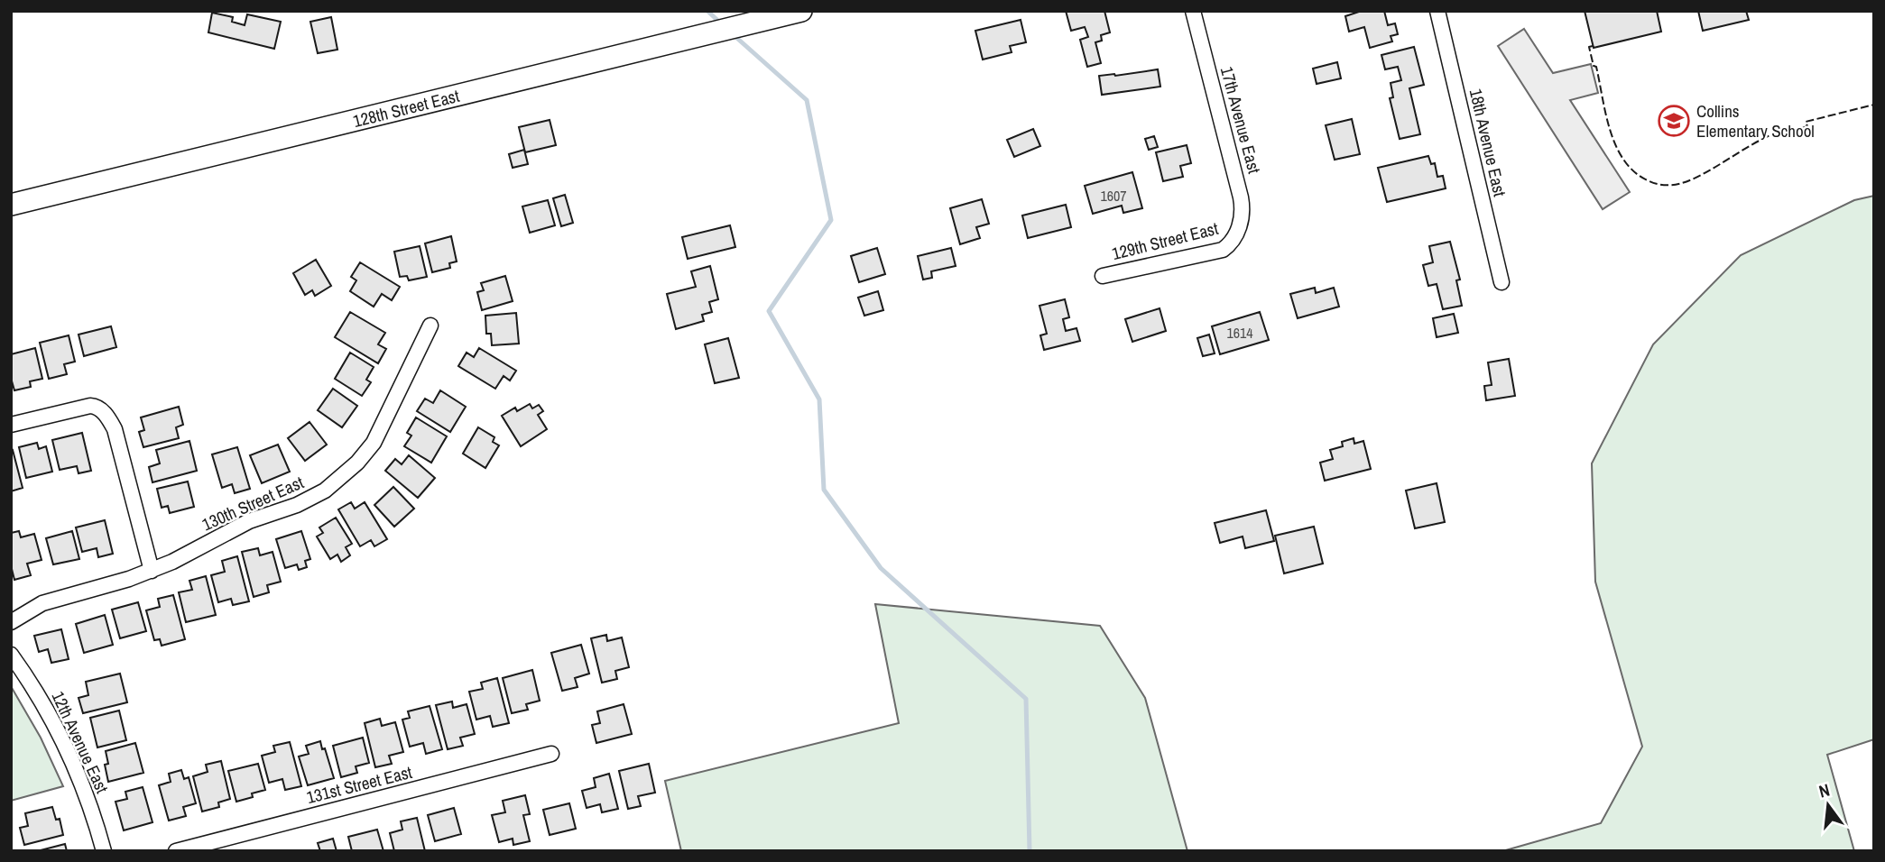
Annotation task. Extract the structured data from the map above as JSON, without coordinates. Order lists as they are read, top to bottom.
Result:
{
  "streets": {
    "street": [
      "128th Street East",
      "17th Avenue East",
      "18th Avenue East",
      "129th Street East",
      "130th Street East",
      "12th Avenue East",
      "131st Street East"
    ]
  },
  "crossings": [
    ["17th Avenue East", "129th Street East"]
  ],
  "places": {
    "school or university": ["Collins Elementary School"]
  },
  "house_numbers": ["1607", "1614"],
  "north": "top"
}
